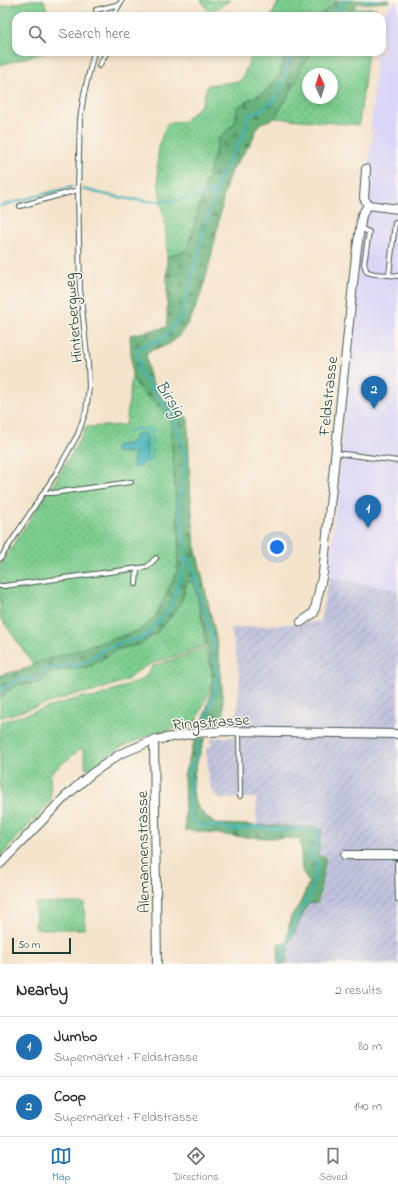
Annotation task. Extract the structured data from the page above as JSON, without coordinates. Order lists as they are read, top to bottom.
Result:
{
  "streets": {
    "street": ["Feldstrasse", "Ringstrasse", "Alemannenstrasse"],
    "lane": ["Hinterbergweg"]
  },
  "crossings": [
    ["Ringstrasse", "Alemannenstrasse"]
  ],
  "water": ["Birsig"],
  "scale_bar": "50 m",
  "north": "top",
  "page": {
    "search": "Search here",
    "pins": ["2", "1"],
    "scale": "50 m",
    "heading": ["Nearby", "2 results"],
    "list": [
      {
        "mark": "1",
        "name": "Jumbo",
        "note": "Supermarket · Feldstrasse",
        "value": "80 m"
      },
      {
        "mark": "2",
        "name": "Coop",
        "note": "Supermarket · Feldstrasse",
        "value": "140 m"
      }
    ],
    "nav": ["Map", "Directions", "Saved"]
  }
}
